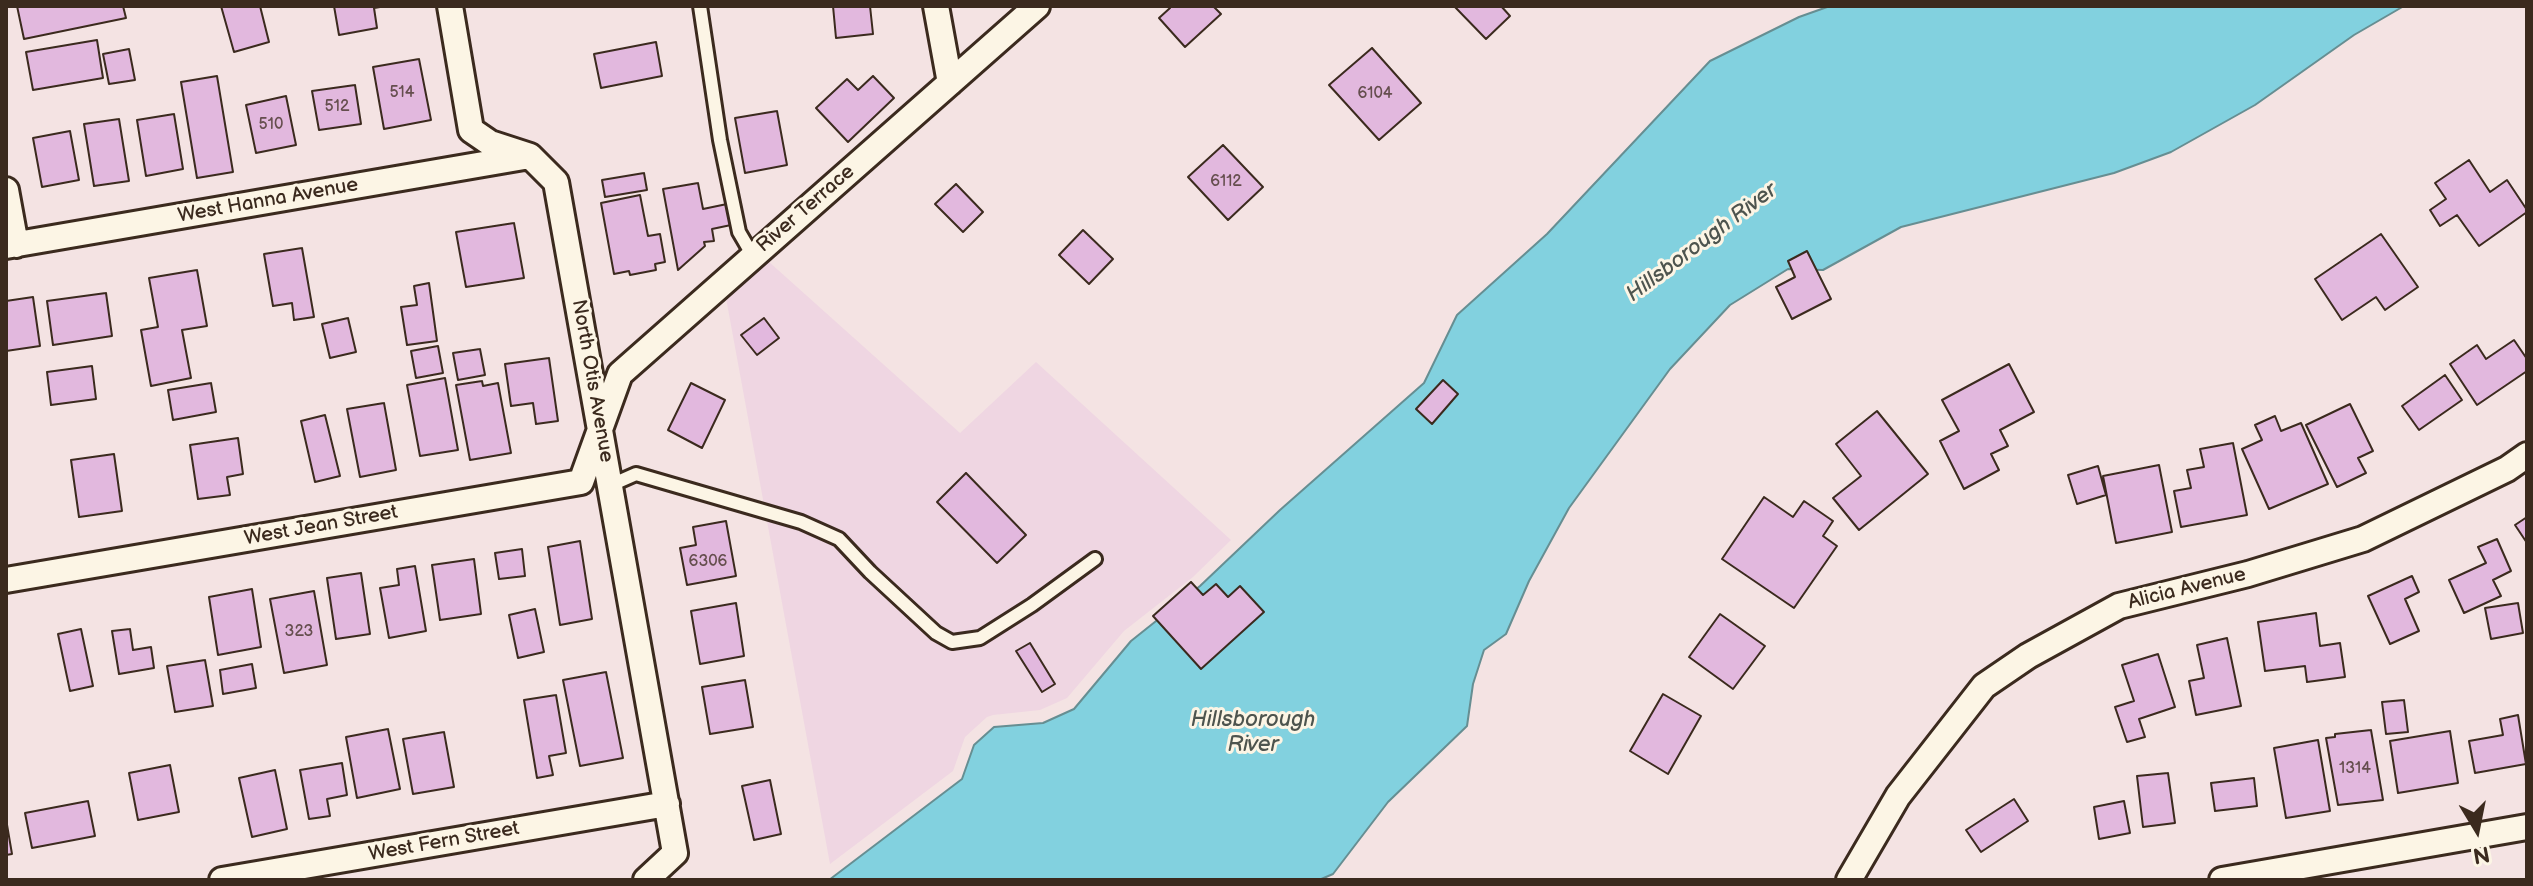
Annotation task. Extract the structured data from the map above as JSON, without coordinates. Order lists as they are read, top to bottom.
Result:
{
  "streets": {
    "street": [
      "West Hanna Avenue",
      "River Terrace",
      "North Otis Avenue",
      "West Jean Street",
      "Alicia Avenue",
      "West Fern Street"
    ]
  },
  "crossings": [
    ["West Hanna Avenue", "North Otis Avenue"],
    ["River Terrace", "North Otis Avenue"],
    ["River Terrace", "West Jean Street"],
    ["North Otis Avenue", "West Jean Street"],
    ["North Otis Avenue", "West Fern Street"]
  ],
  "water": ["Hillsborough River"],
  "house_numbers": [
    "514",
    "6104",
    "512",
    "510",
    "6112",
    "6306",
    "323",
    "1314"
  ],
  "north": "bottom"
}
